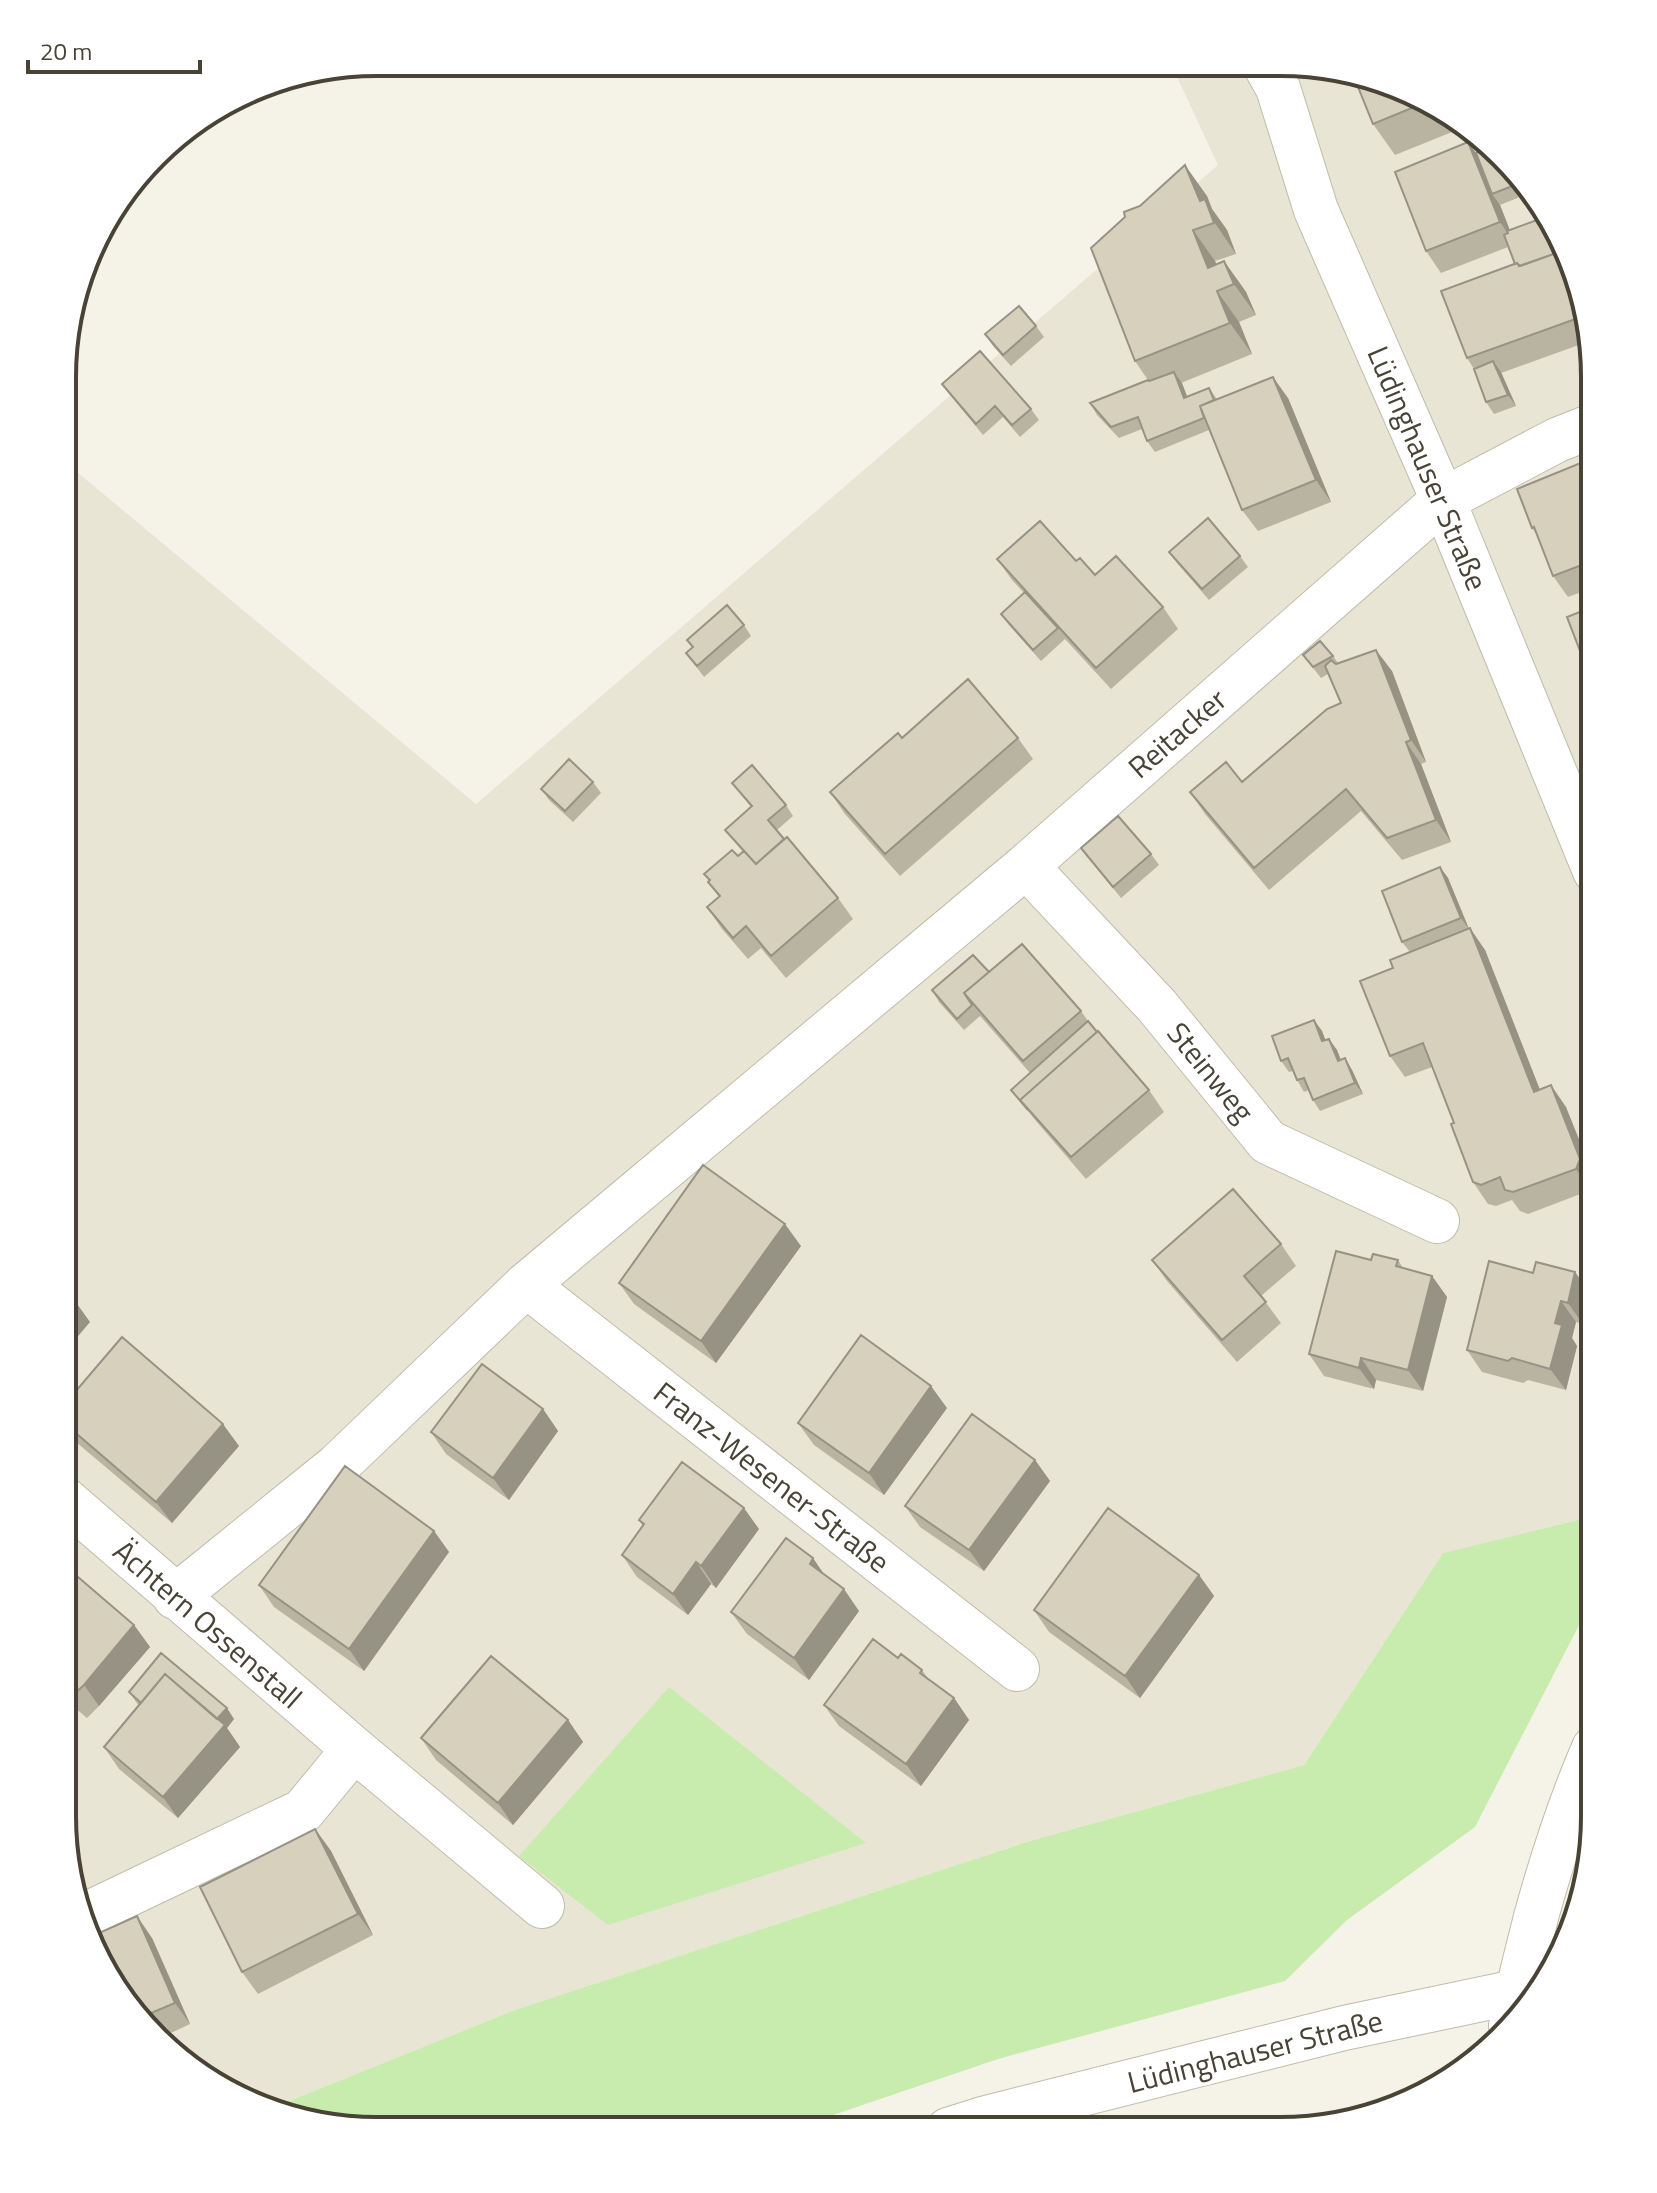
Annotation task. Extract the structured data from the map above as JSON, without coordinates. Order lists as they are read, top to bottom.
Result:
{
  "streets": {
    "street": [
      "Lüdinghauser Straße",
      "Reitacker",
      "Steinweg",
      "Franz-Wesener-Straße",
      "Ächtern Ossenstall"
    ]
  },
  "crossings": [
    ["Lüdinghauser Straße", "Reitacker"],
    ["Reitacker", "Steinweg"],
    ["Reitacker", "Franz-Wesener-Straße"]
  ],
  "scale_bar": "20 m"
}
